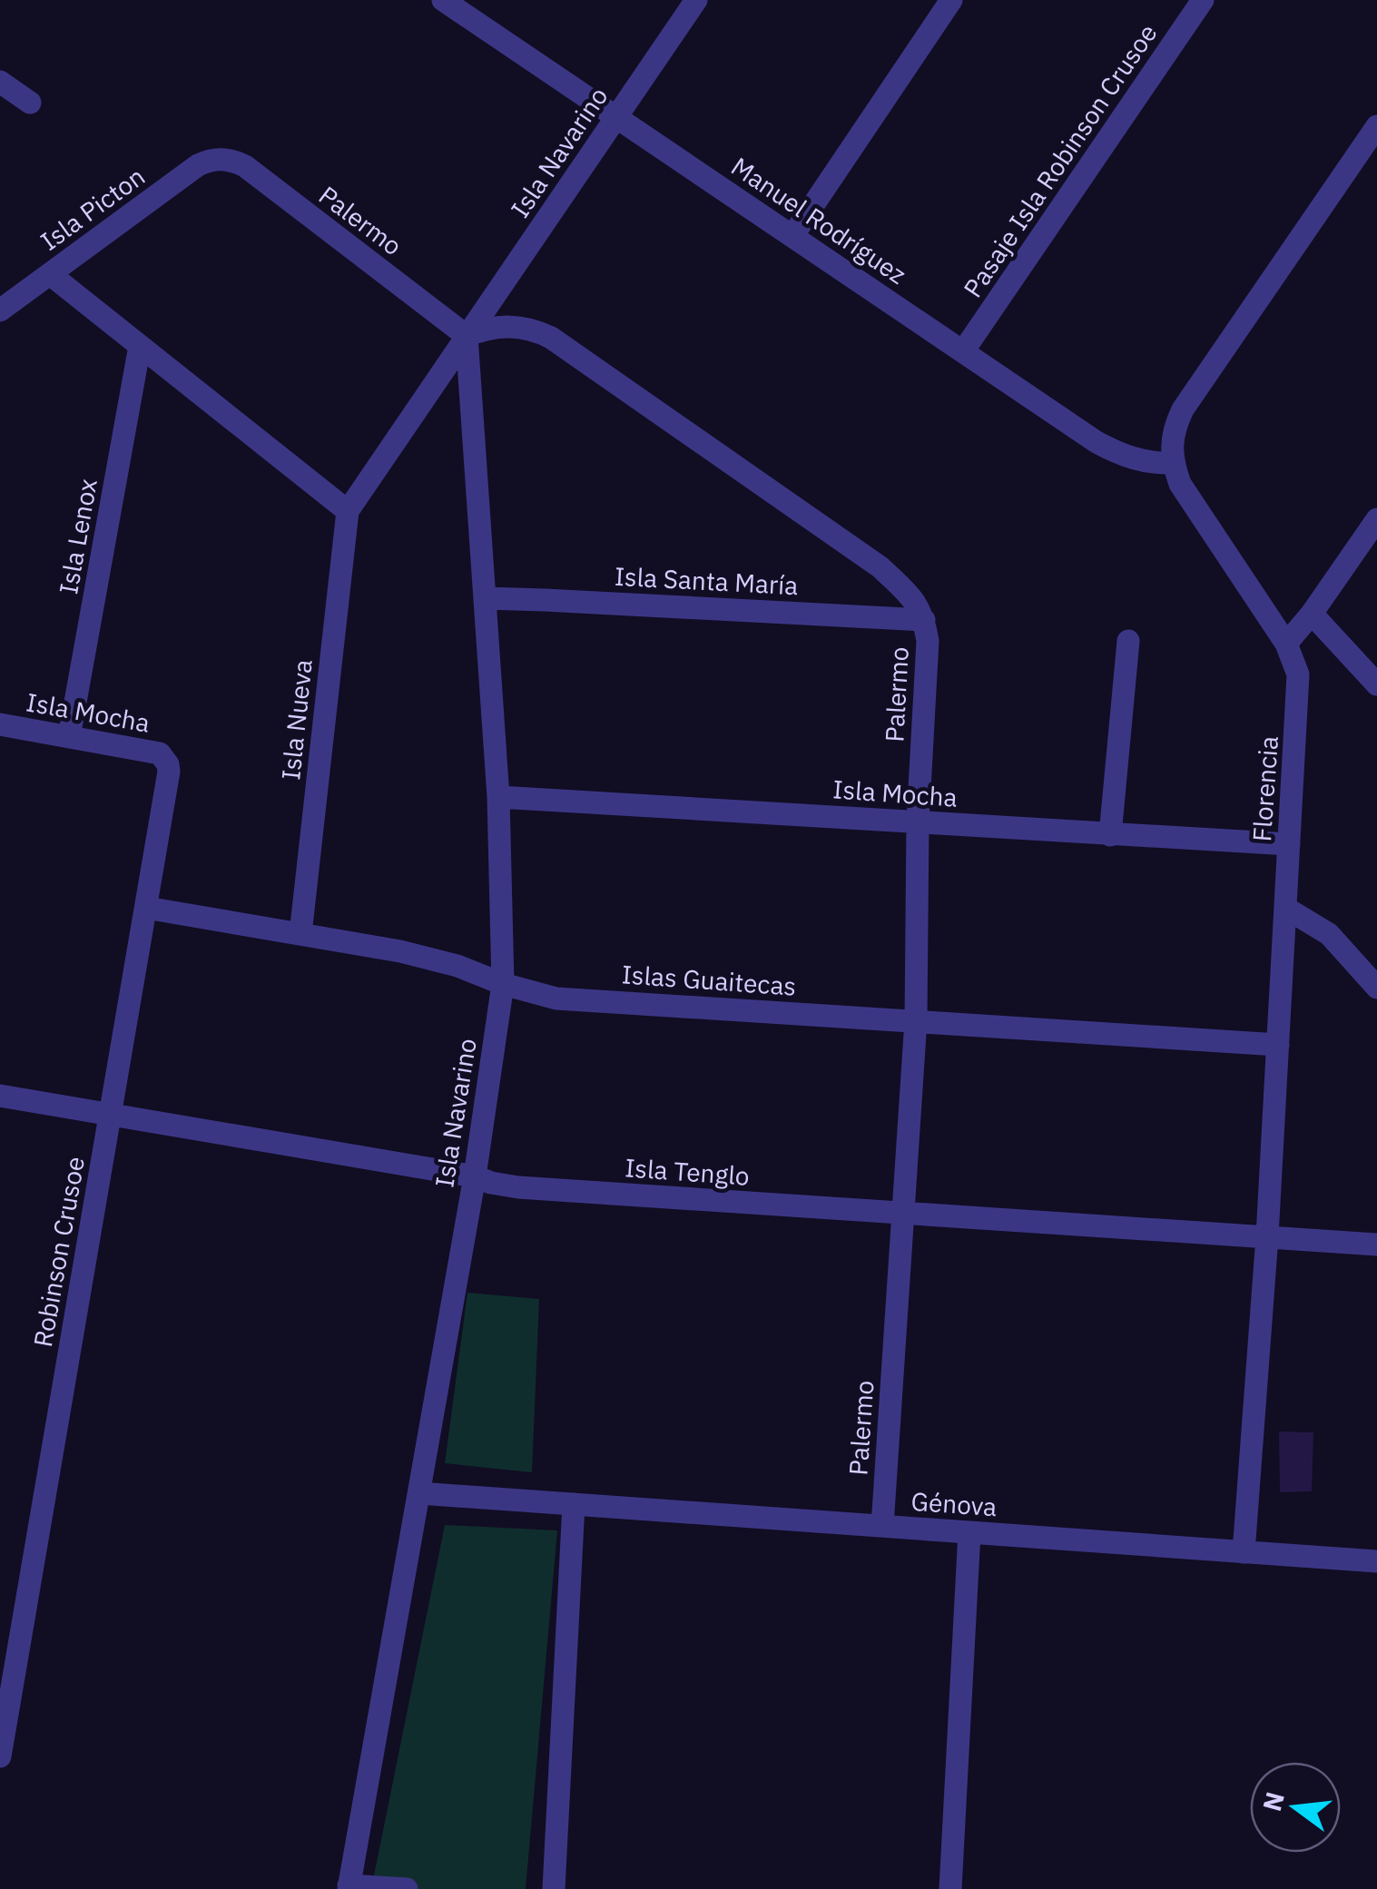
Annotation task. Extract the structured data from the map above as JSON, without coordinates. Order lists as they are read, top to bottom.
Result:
{
  "streets": {
    "street": [
      "Isla Navarino",
      "Pasaje Isla Robinson Crusoe",
      "Isla Picton",
      "Palermo",
      "Manuel Rodríguez",
      "Isla Lenox",
      "Isla Santa María",
      "Isla Mocha",
      "Isla Nueva",
      "Florencia",
      "Islas Guaitecas",
      "Isla Tenglo",
      "Robinson Crusoe",
      "Génova"
    ]
  },
  "crossings": [
    ["Isla Navarino", "Palermo"],
    ["Isla Navarino", "Manuel Rodríguez"],
    ["Isla Navarino", "Isla Santa María"],
    ["Isla Navarino", "Isla Mocha"],
    ["Isla Navarino", "Isla Nueva"],
    ["Isla Navarino", "Islas Guaitecas"],
    ["Isla Navarino", "Isla Tenglo"],
    ["Isla Navarino", "Génova"],
    ["Pasaje Isla Robinson Crusoe", "Manuel Rodríguez"],
    ["Isla Picton", "Palermo"],
    ["Palermo", "Isla Santa María"],
    ["Palermo", "Isla Mocha"],
    ["Palermo", "Islas Guaitecas"],
    ["Palermo", "Isla Tenglo"],
    ["Palermo", "Génova"],
    ["Manuel Rodríguez", "Florencia"],
    ["Isla Lenox", "Isla Mocha"],
    ["Isla Mocha", "Florencia"],
    ["Isla Mocha", "Robinson Crusoe"],
    ["Isla Nueva", "Islas Guaitecas"],
    ["Florencia", "Islas Guaitecas"],
    ["Florencia", "Isla Tenglo"],
    ["Florencia", "Génova"],
    ["Islas Guaitecas", "Robinson Crusoe"],
    ["Isla Tenglo", "Robinson Crusoe"]
  ],
  "north": "left"
}
